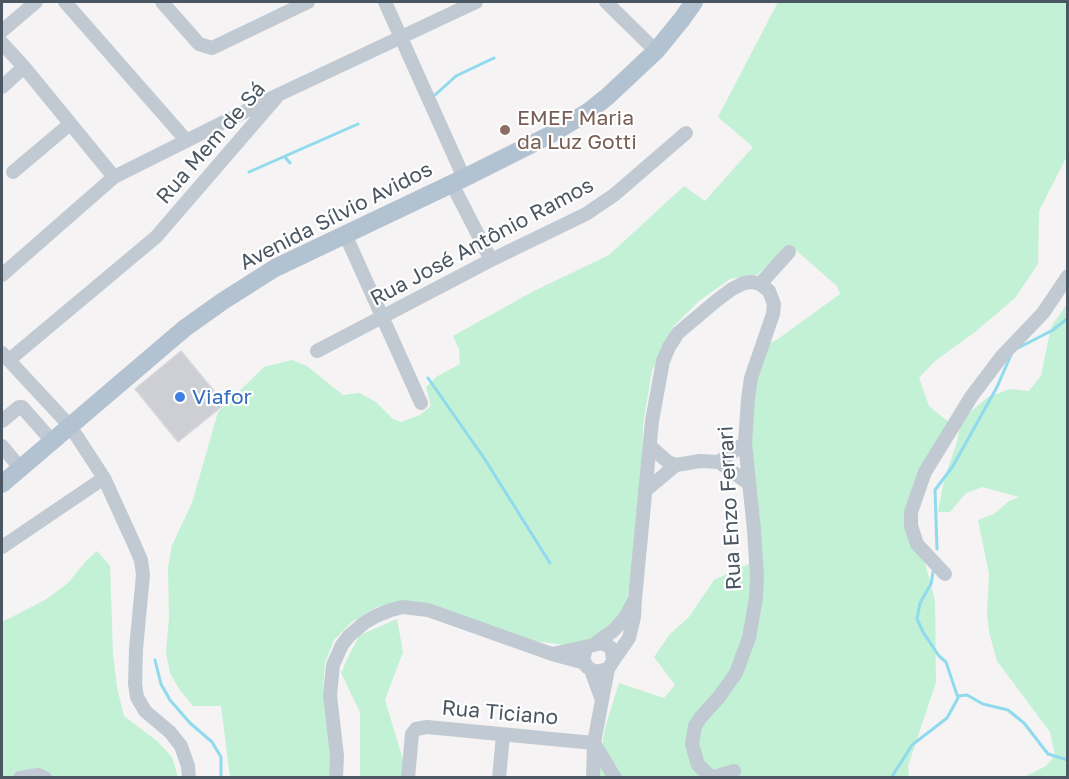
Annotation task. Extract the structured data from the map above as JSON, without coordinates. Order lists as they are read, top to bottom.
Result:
{
  "streets": {
    "main road": ["Avenida Sílvio Avidos"],
    "street": [
      "Rua Mem de Sá",
      "Rua José Antônio Ramos",
      "Rua Enzo Ferrari",
      "Rua Ticiano"
    ]
  },
  "places": ["EMEF Maria da Luz Gotti", "Viafor"]
}
